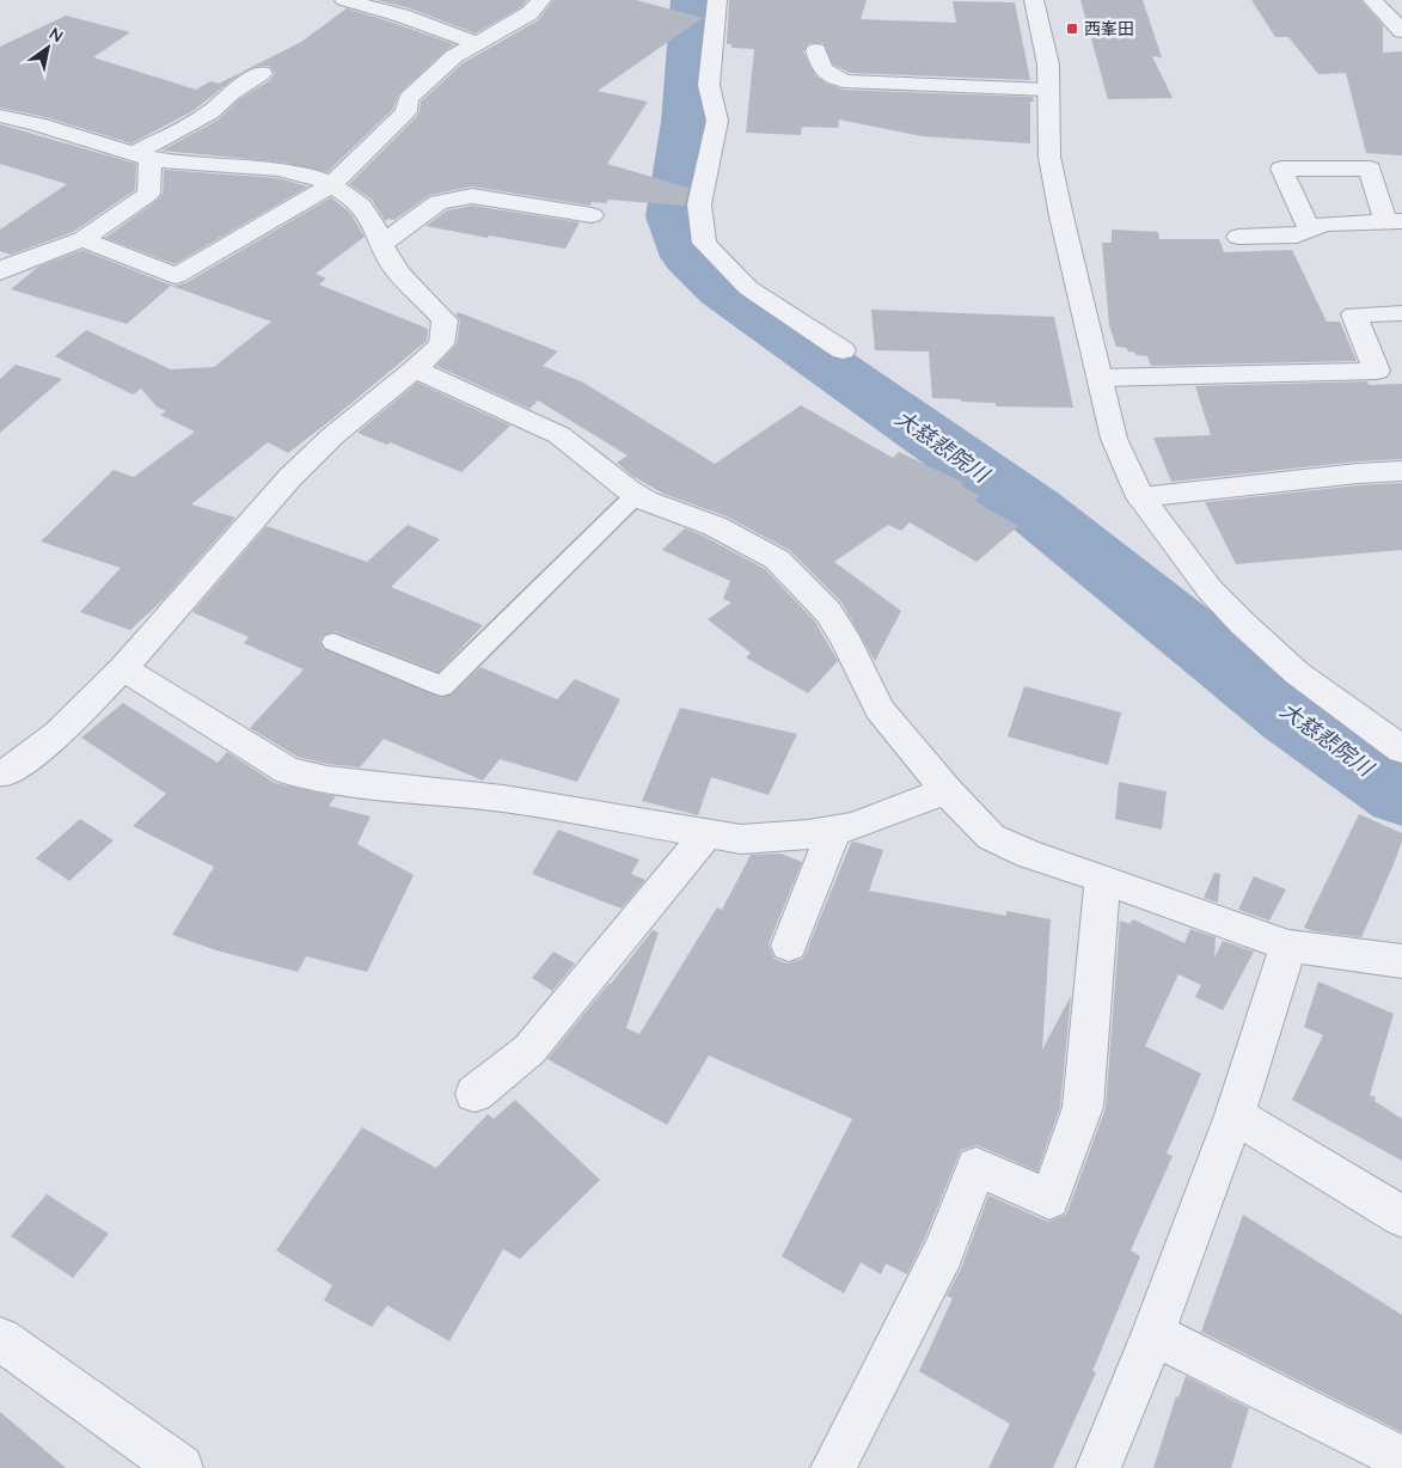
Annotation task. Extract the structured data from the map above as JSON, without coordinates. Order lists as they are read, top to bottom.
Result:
{
  "water": ["大慈悲院川"],
  "places": {
    "transit": ["西峯田"]
  },
  "north": "top right"
}
